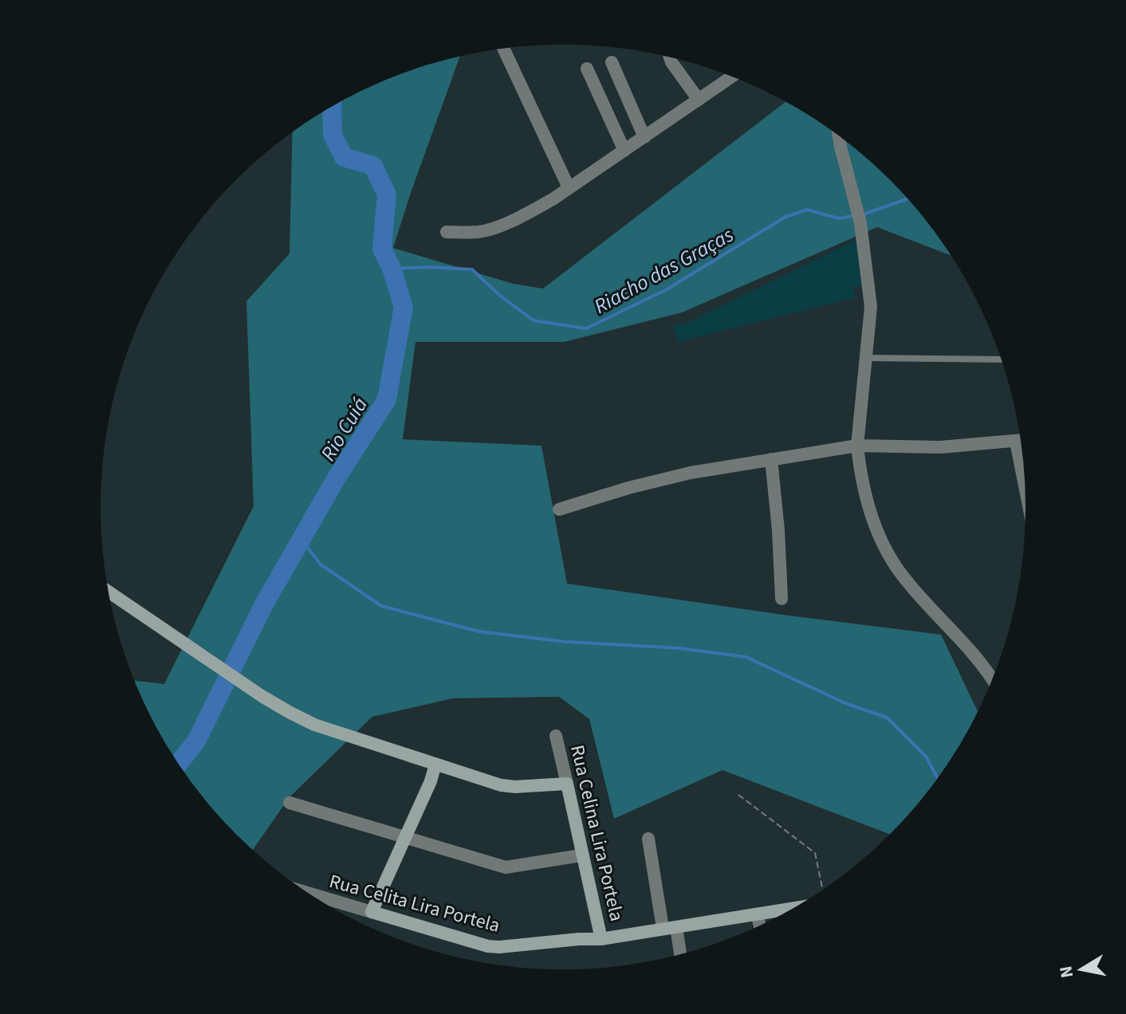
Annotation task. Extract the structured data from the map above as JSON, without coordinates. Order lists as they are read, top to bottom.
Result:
{
  "streets": {
    "main road": ["Rua Celina Lira Portela", "Rua Celita Lira Portela"]
  },
  "crossings": [
    ["Rua Celina Lira Portela", "Rua Celita Lira Portela"]
  ],
  "water": ["Riacho das Graças", "Rio Cuiá"],
  "north": "left"
}
